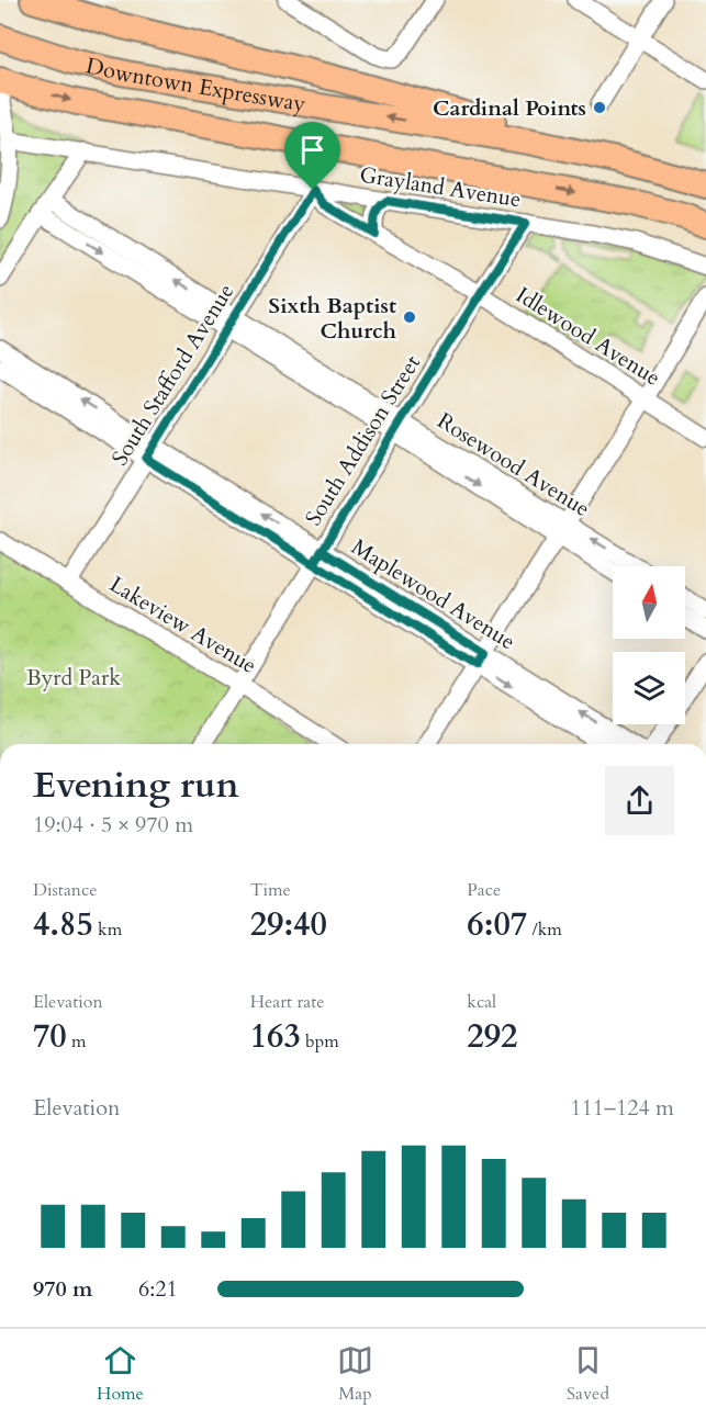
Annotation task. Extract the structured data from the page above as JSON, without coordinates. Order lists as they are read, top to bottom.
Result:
{
  "streets": {
    "highway": ["Downtown Expressway"],
    "street": [
      "Grayland Avenue",
      "Idlewood Avenue",
      "South Stafford Avenue",
      "South Addison Street",
      "Rosewood Avenue",
      "Maplewood Avenue",
      "Lakeview Avenue"
    ]
  },
  "crossings": [
    ["Grayland Avenue", "Idlewood Avenue"],
    ["Grayland Avenue", "South Stafford Avenue"],
    ["Grayland Avenue", "South Addison Street"],
    ["Idlewood Avenue", "South Stafford Avenue"],
    ["Idlewood Avenue", "South Addison Street"],
    ["South Stafford Avenue", "Rosewood Avenue"],
    ["South Stafford Avenue", "Maplewood Avenue"],
    ["South Stafford Avenue", "Lakeview Avenue"],
    ["South Addison Street", "Rosewood Avenue"],
    ["South Addison Street", "Maplewood Avenue"],
    ["South Addison Street", "Lakeview Avenue"]
  ],
  "parks": ["Byrd Park"],
  "places": ["Cardinal Points", "Sixth Baptist Church"],
  "north": "top",
  "page": {
    "heading": ["Evening run", "19:04 · 5 × 970 m"],
    "stats": [
      ["Distance", "4.85 km"],
      ["Time", "29:40"],
      ["Pace", "6:07 /km"],
      ["Elevation", "70 m"],
      ["Heart rate", "163 bpm"],
      ["kcal", "292"]
    ],
    "chart": ["Elevation", "111–124 m"],
    "list": [
      {
        "name": "970 m",
        "note": "6:21"
      }
    ],
    "tabs": ["Home", "Map", "Saved"]
  }
}
